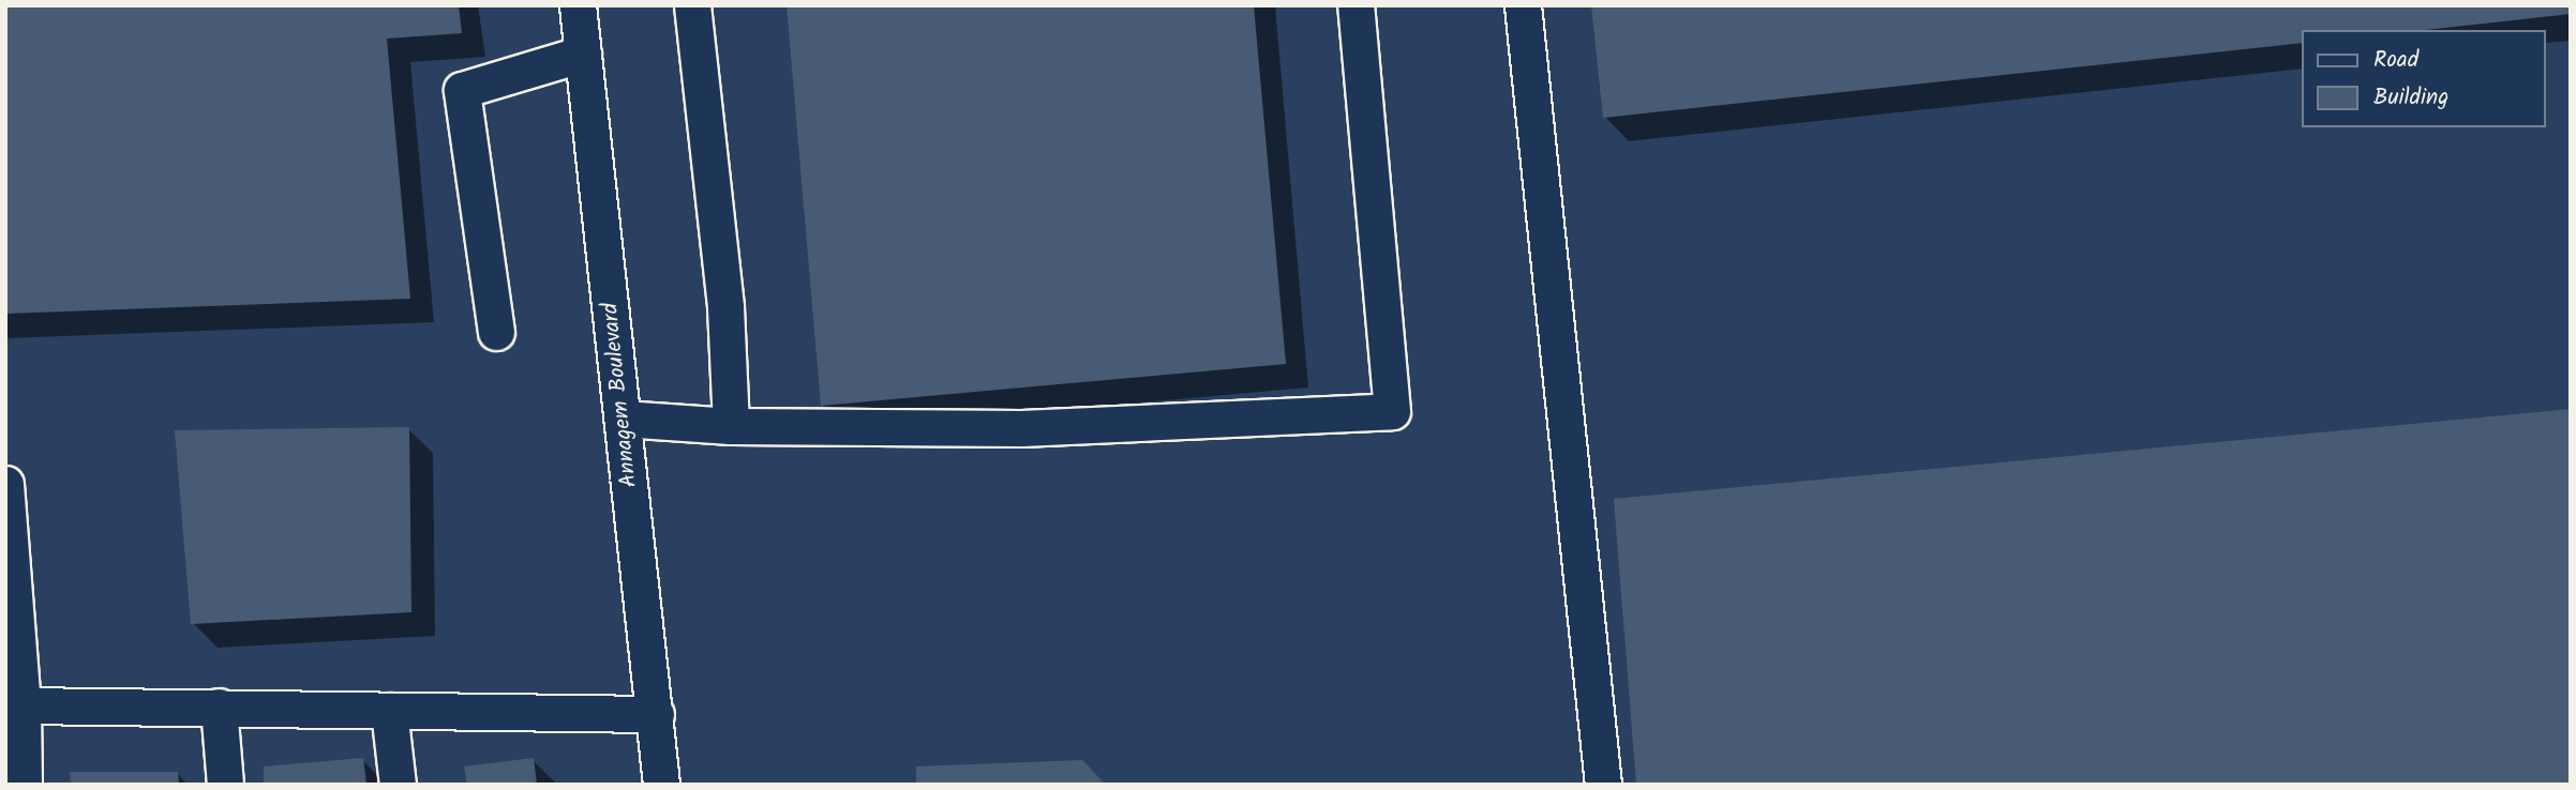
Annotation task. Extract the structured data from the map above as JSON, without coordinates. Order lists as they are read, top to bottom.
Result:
{
  "streets": {
    "street": ["Annagem Boulevard"]
  },
  "legend": ["Road", "Building"]
}
